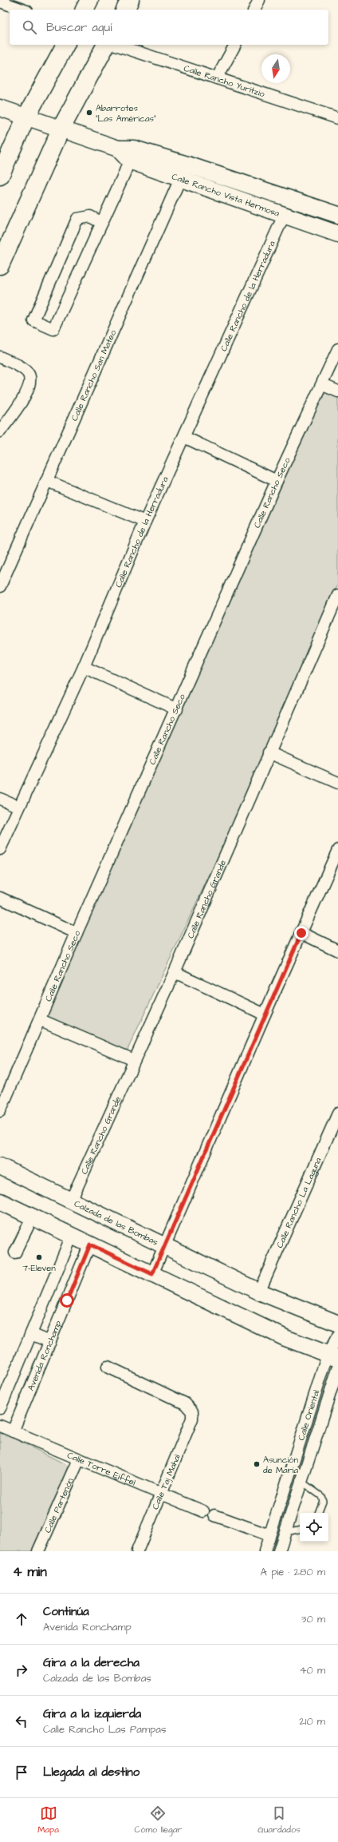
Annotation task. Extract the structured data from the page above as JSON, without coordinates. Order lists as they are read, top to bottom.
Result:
{
  "streets": {
    "main road": ["Calle Rancho Vista Hermosa", "Calzada de las Bombas"],
    "street": [
      "Calle Rancho Yuritzio",
      "Calle Rancho de la Herradura",
      "Calle Rancho San Mateo",
      "Calle Rancho Seco",
      "Calle Rancho Grande",
      "Calle Rancho La Laguna",
      "Avenida Ronchamp",
      "Calle Oriental",
      "Calle Torre Eiffel",
      "Calle Taj Mahal",
      "Calle Partenón"
    ]
  },
  "crossings": [
    ["Calle Rancho Vista Hermosa", "Calle Rancho de la Herradura"],
    ["Calle Rancho Vista Hermosa", "Calle Rancho San Mateo"],
    ["Calle Rancho Grande", "Calzada de las Bombas"],
    ["Calle Rancho La Laguna", "Calzada de las Bombas"],
    ["Avenida Ronchamp", "Calle Torre Eiffel"],
    ["Calle Torre Eiffel", "Calle Taj Mahal"],
    ["Calle Torre Eiffel", "Calle Partenón"]
  ],
  "places": ["Abarrotes \"Las Américas\"", "7-Eleven", "Asunción de María"],
  "north": "bottom",
  "page": {
    "search": "Buscar aquí",
    "heading": ["4 min", "A pie · 280 m"],
    "list": [
      ["Continúa", "Avenida Ronchamp", "30 m"],
      ["Gira a la derecha", "Calzada de las Bombas", "40 m"],
      ["Gira a la izquierda", "Calle Rancho Las Pampas", "210 m"],
      "Llegada al destino"
    ],
    "nav": ["Mapa", "Cómo llegar", "Guardados"]
  }
}
